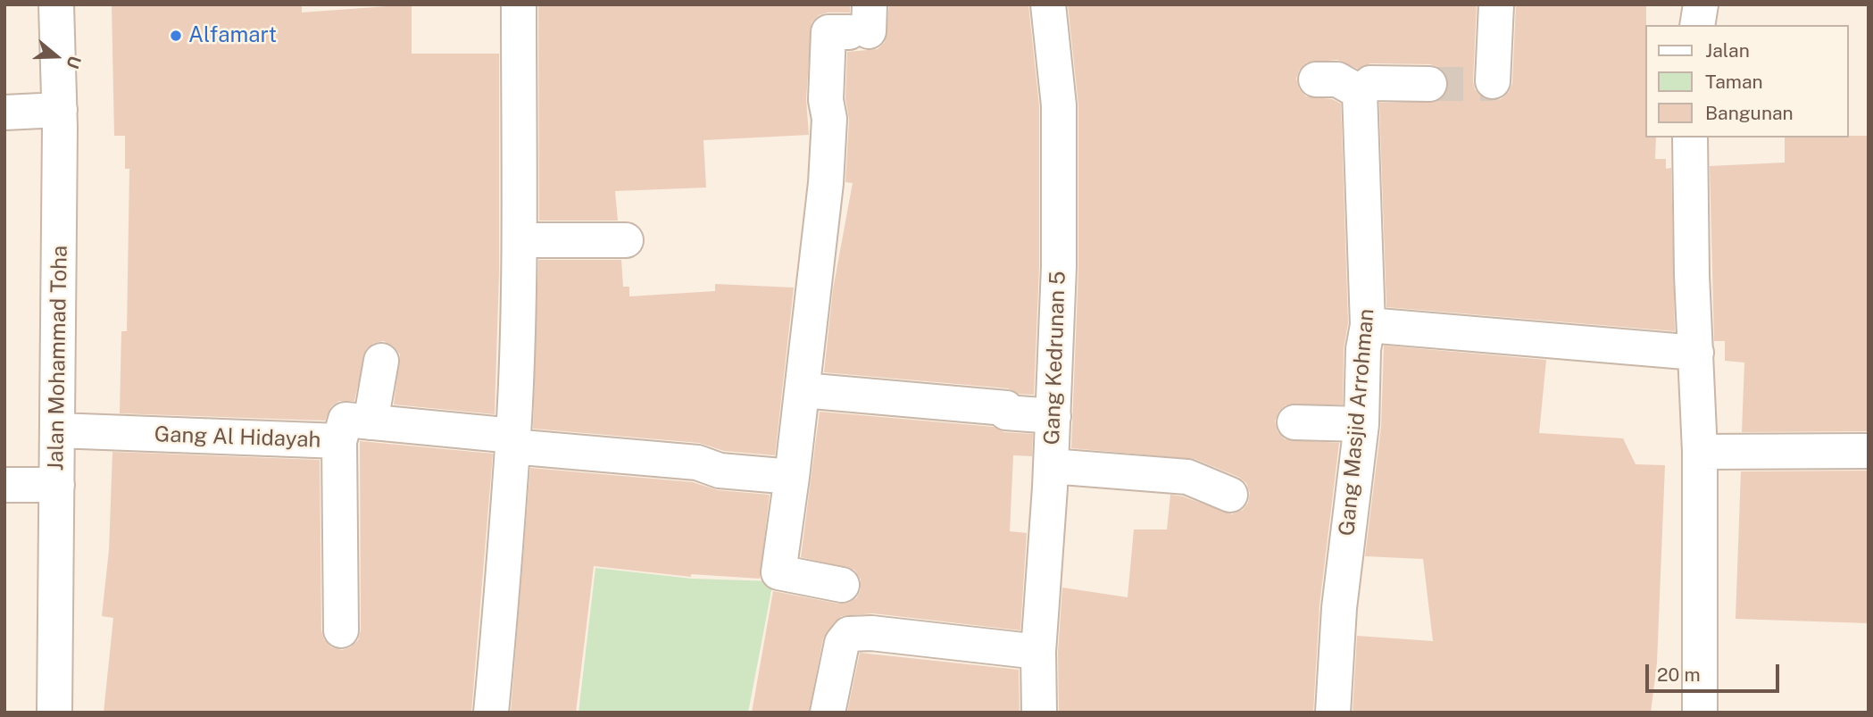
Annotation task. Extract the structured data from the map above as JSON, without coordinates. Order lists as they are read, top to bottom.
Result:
{
  "streets": {
    "street": [
      "Jalan Mohammad Toha",
      "Gang Kedrunan 5",
      "Gang Masjid Arrohman",
      "Gang Al Hidayah"
    ]
  },
  "crossings": [
    ["Jalan Mohammad Toha", "Gang Al Hidayah"]
  ],
  "places": ["Alfamart"],
  "legend": ["Jalan", "Taman", "Bangunan"],
  "scale_bar": "20 m",
  "north": "right"
}
